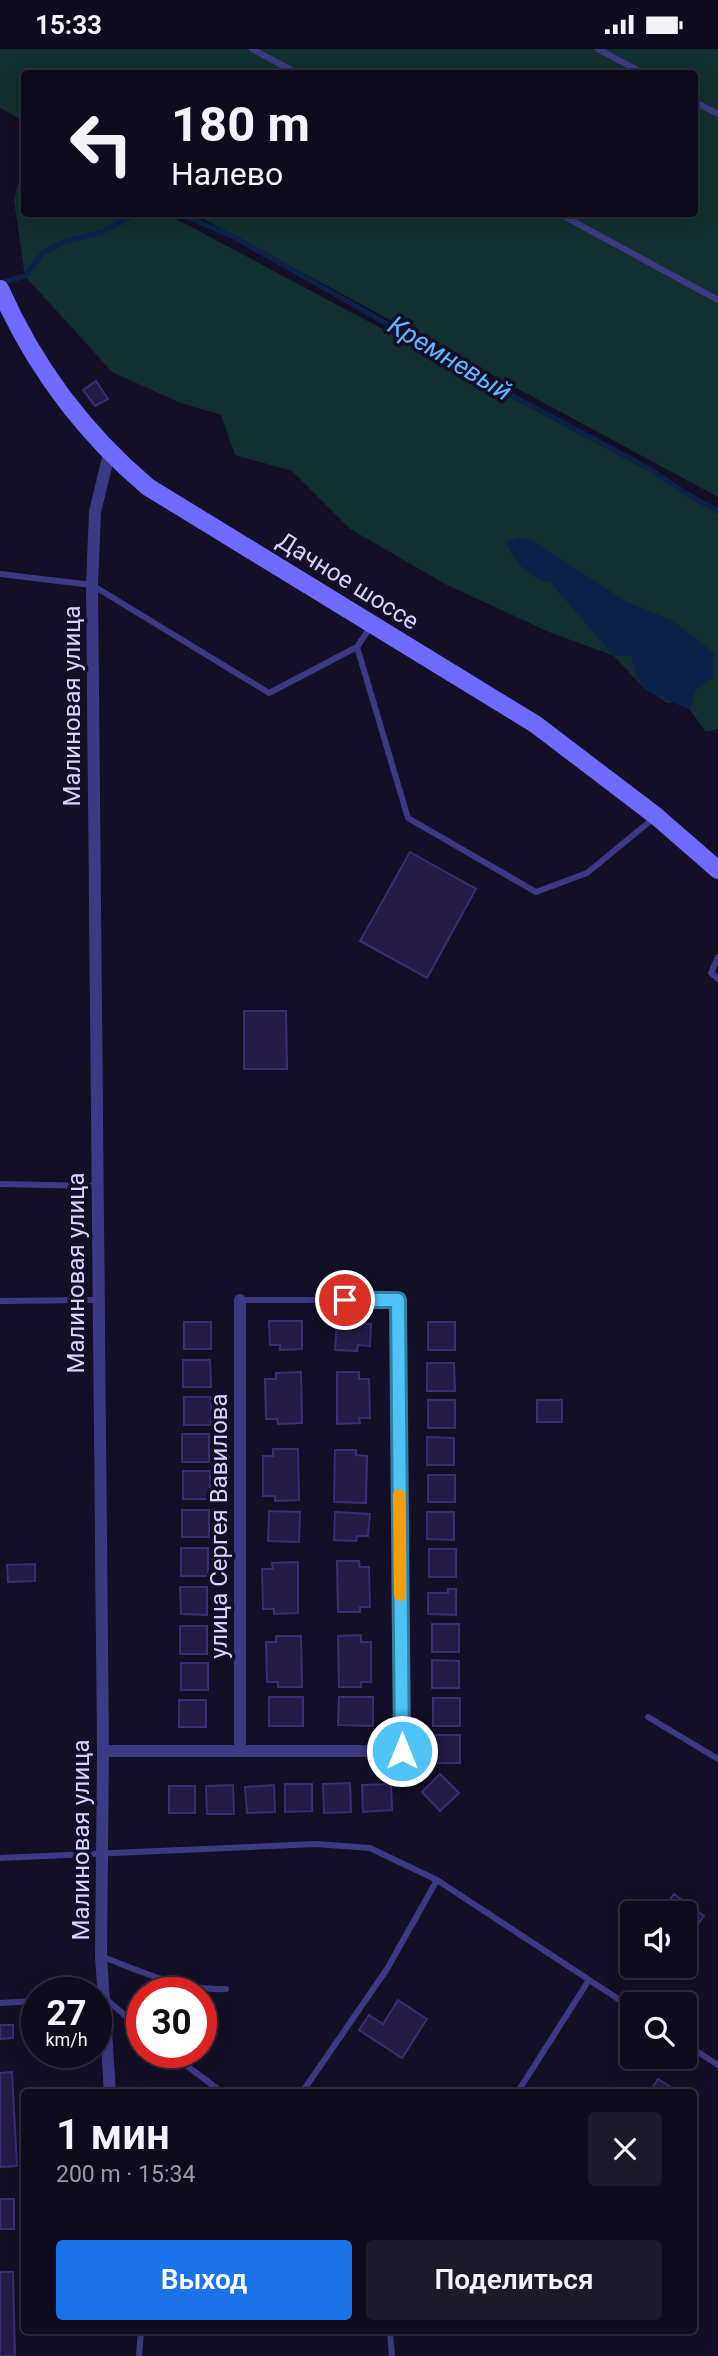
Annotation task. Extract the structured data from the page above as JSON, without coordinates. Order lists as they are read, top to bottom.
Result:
{
  "streets": {
    "main road": ["Дачное шоссе"],
    "street": ["Малиновая улица", "улица Сергея Вавилова"]
  },
  "crossings": [
    ["Дачное шоссе", "Малиновая улица"]
  ],
  "water": ["Кремневый"],
  "page": {
    "status": "15:33",
    "turn": ["180 m", "Налево"],
    "speed": "27 km/h",
    "limit": "30",
    "heading": ["1 мин", "200 m · 15:34"],
    "buttons": ["Выход", "Поделиться"]
  }
}
